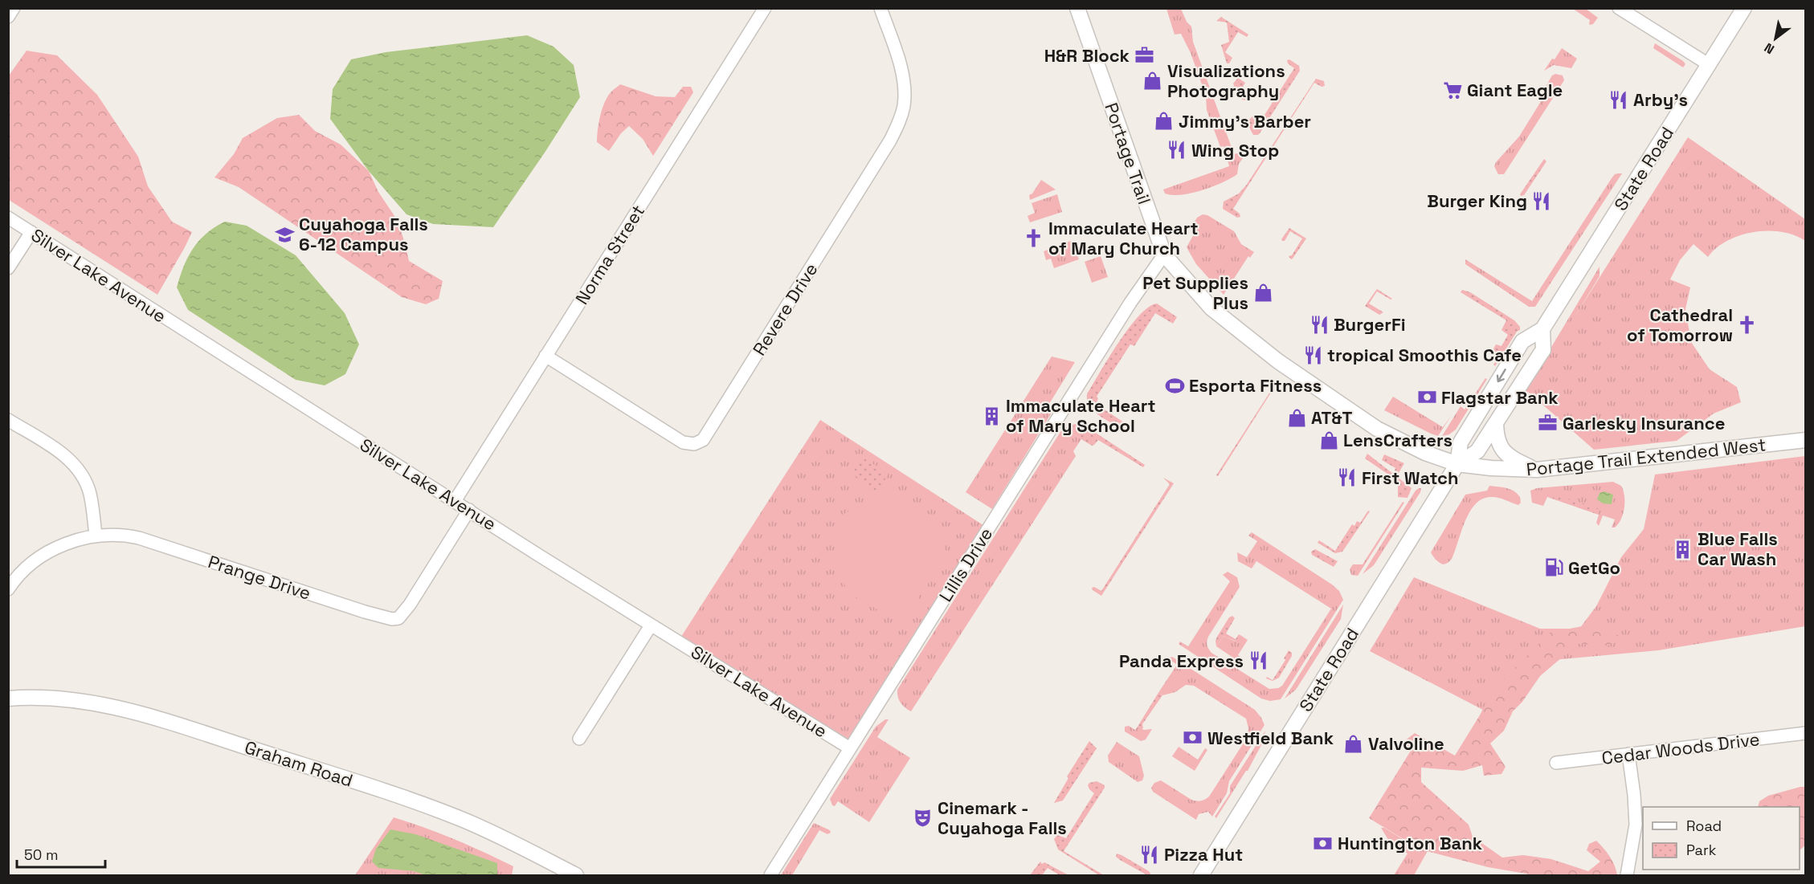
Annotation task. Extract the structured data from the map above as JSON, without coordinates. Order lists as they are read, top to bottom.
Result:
{
  "streets": {
    "main road": [
      "Portage Trail",
      "State Road",
      "Portage Trail Extended West",
      "Graham Road"
    ],
    "street": [
      "Norma Street",
      "Silver Lake Avenue",
      "Revere Drive",
      "Lillis Drive",
      "Prange Drive",
      "Cedar Woods Drive"
    ]
  },
  "crossings": [
    ["Portage Trail", "State Road"],
    ["Portage Trail", "Portage Trail Extended West"],
    ["Portage Trail", "Lillis Drive"],
    ["State Road", "Portage Trail Extended West"],
    ["Norma Street", "Silver Lake Avenue"],
    ["Norma Street", "Revere Drive"],
    ["Silver Lake Avenue", "Lillis Drive"],
    ["Silver Lake Avenue", "Prange Drive"]
  ],
  "places": {
    "office": ["H&R Block", "Garlesky Insurance"],
    "shop": [
      "Visualizations Photography",
      "Jimmy's Barber",
      "Pet Supplies Plus",
      "AT&T",
      "LensCrafters",
      "Valvoline"
    ],
    "supermarket": ["Giant Eagle"],
    "restaurant": [
      "Arby's",
      "Wing Stop",
      "Burger King",
      "BurgerFi",
      "tropical Smoothis Cafe",
      "First Watch",
      "Panda Express",
      "Pizza Hut"
    ],
    "school or university": ["Cuyahoga Falls 6-12 Campus"],
    "church": ["Immaculate Heart of Mary Church", "Cathedral of Tomorrow"],
    "sports": ["Esporta Fitness"],
    "bank": ["Flagstar Bank", "Westfield Bank", "Huntington Bank"],
    "building": ["Immaculate Heart of Mary School", "Blue Falls Car Wash"],
    "fuel station": ["GetGo"],
    "theatre": ["Cinemark - Cuyahoga Falls"]
  },
  "legend": ["Road", "Park"],
  "scale_bar": "50 m",
  "north": "bottom left"
}
